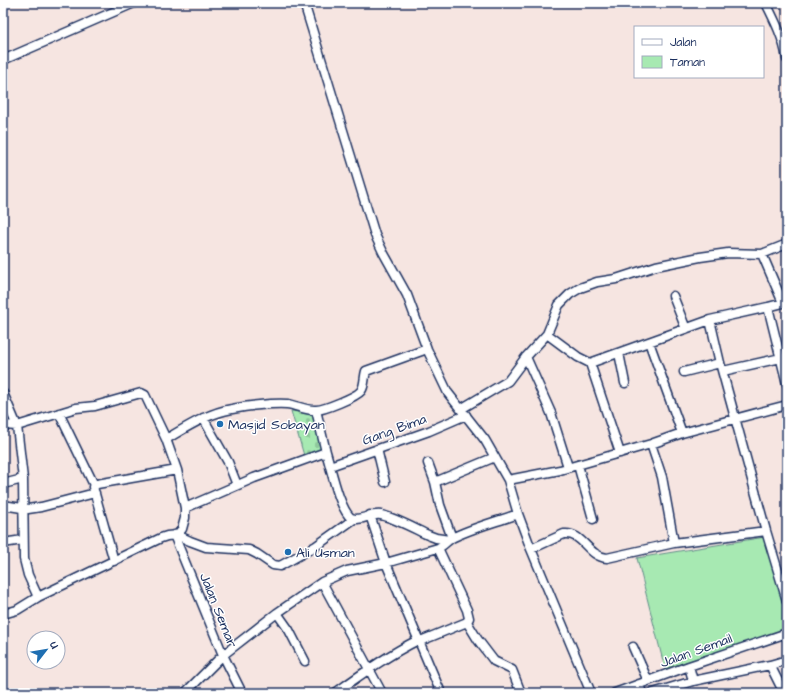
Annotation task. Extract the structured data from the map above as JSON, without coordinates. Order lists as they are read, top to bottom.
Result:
{
  "streets": {
    "street": ["Gang Bima", "Jalan Semar", "Jalan Semail"]
  },
  "places": ["Masjid Sobayan", "Ali Usman"],
  "legend": ["Jalan", "Taman"],
  "north": "top right"
}
